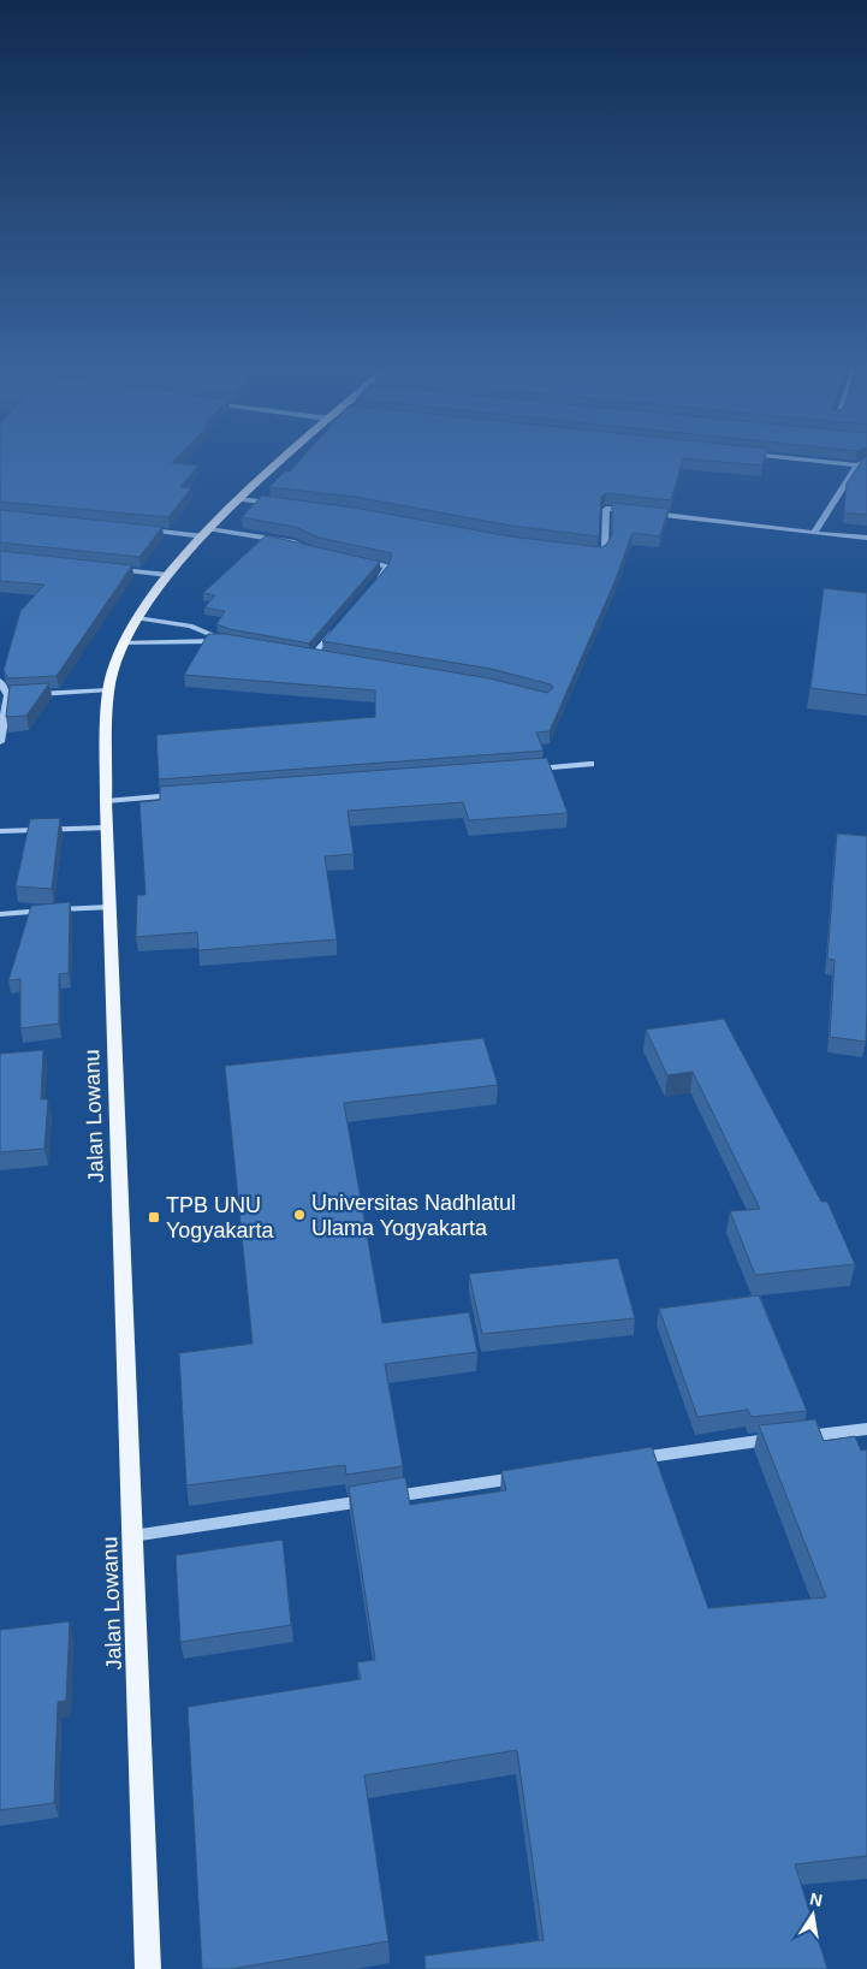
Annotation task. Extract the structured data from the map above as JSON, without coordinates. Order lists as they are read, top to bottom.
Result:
{
  "streets": {
    "main road": ["Jalan Lowanu"]
  },
  "places": {
    "other": ["Universitas Nadhlatul Ulama Yogyakarta"],
    "transit": ["TPB UNU Yogyakarta"]
  },
  "north": "top"
}
